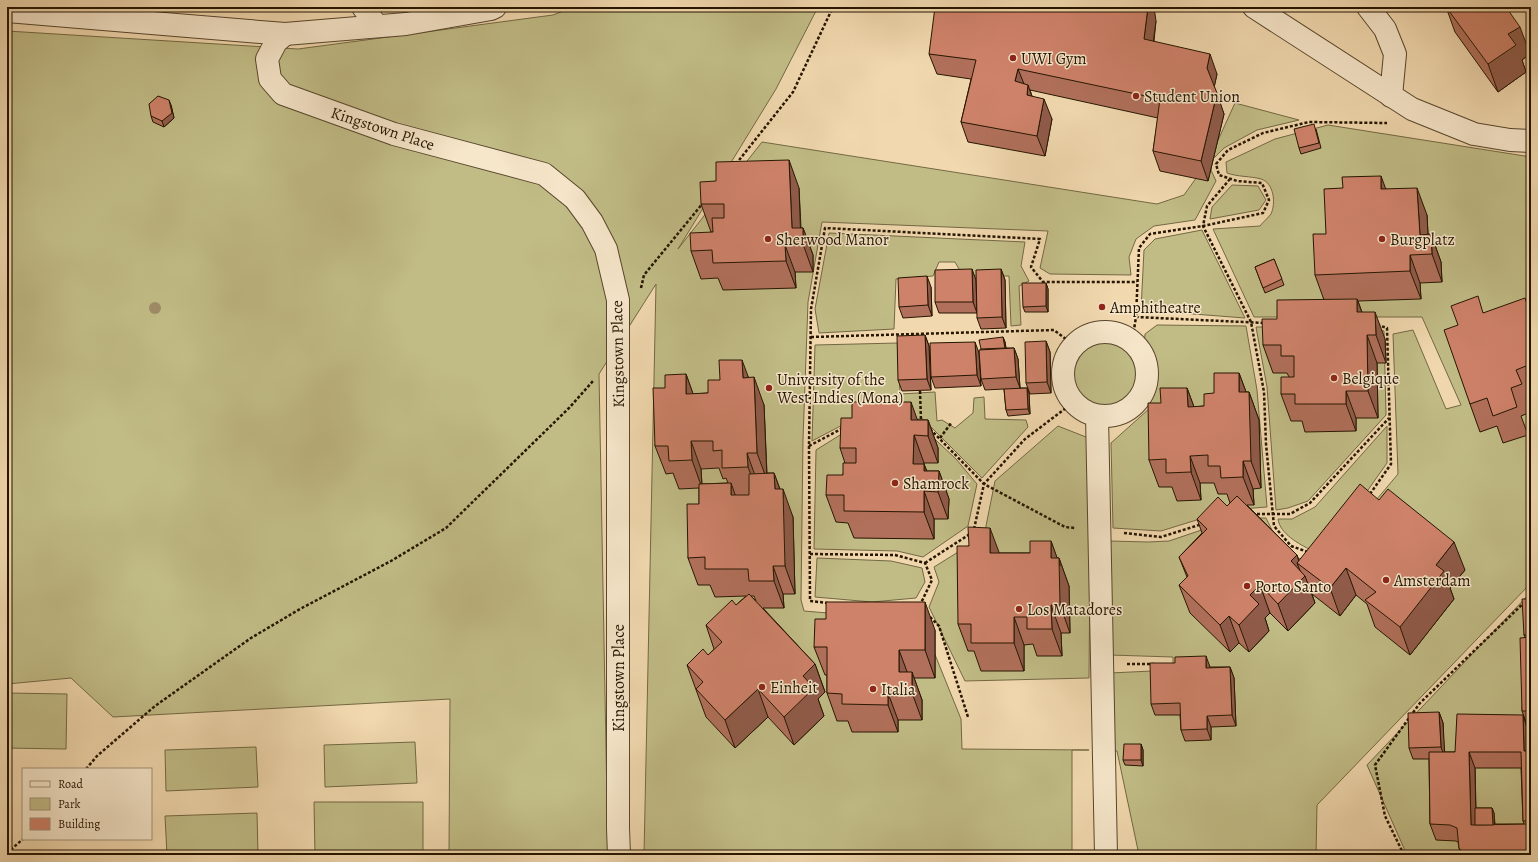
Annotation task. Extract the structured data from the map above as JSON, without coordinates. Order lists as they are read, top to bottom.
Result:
{
  "streets": {
    "street": ["Kingstown Place"]
  },
  "places": [
    "UWI Gym",
    "Student Union",
    "Sherwood Manor",
    "Burgplatz",
    "Amphitheatre",
    "Belgique",
    "University of the West Indies (Mona)",
    "Shamrock",
    "Amsterdam",
    "Porto Santo",
    "Los Matadores",
    "Einheit",
    "Italia"
  ],
  "legend": ["Road", "Park", "Building"]
}
